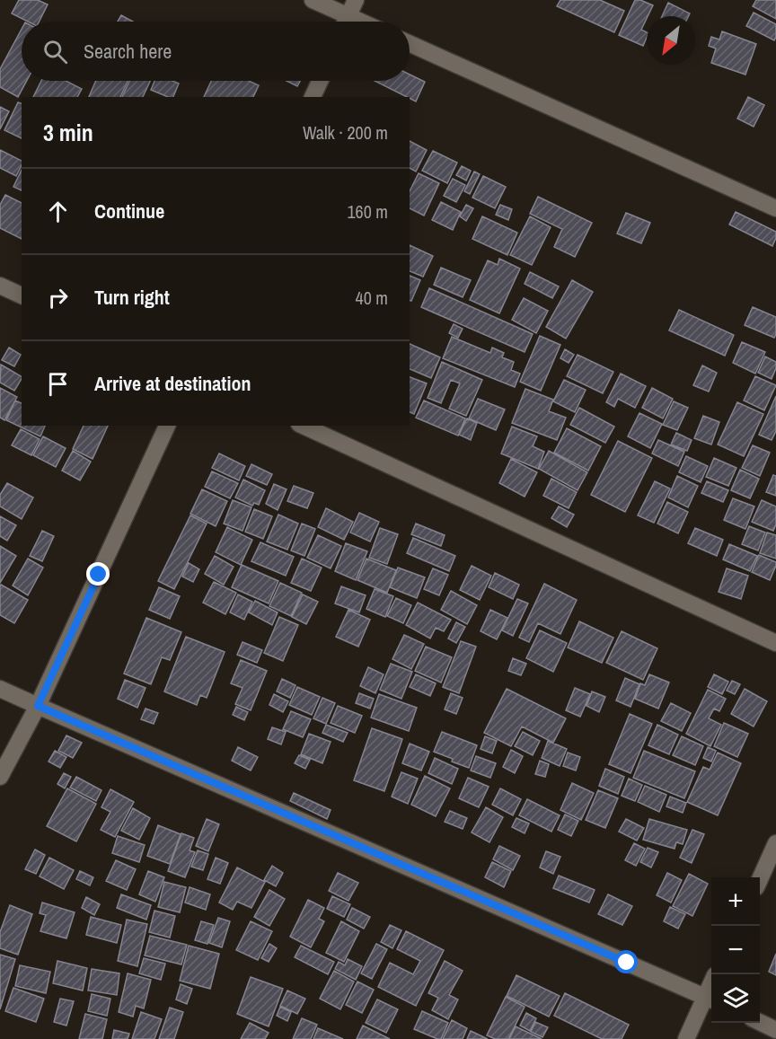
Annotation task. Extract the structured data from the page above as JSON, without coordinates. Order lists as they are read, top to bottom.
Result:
{
  "north": "bottom left",
  "page": {
    "search": "Search here",
    "heading": ["3 min", "Walk · 200 m"],
    "list": [
      ["Continue", "160 m"],
      ["Turn right", "40 m"],
      "Arrive at destination"
    ],
    "map_buttons": ["+", "−"]
  }
}
